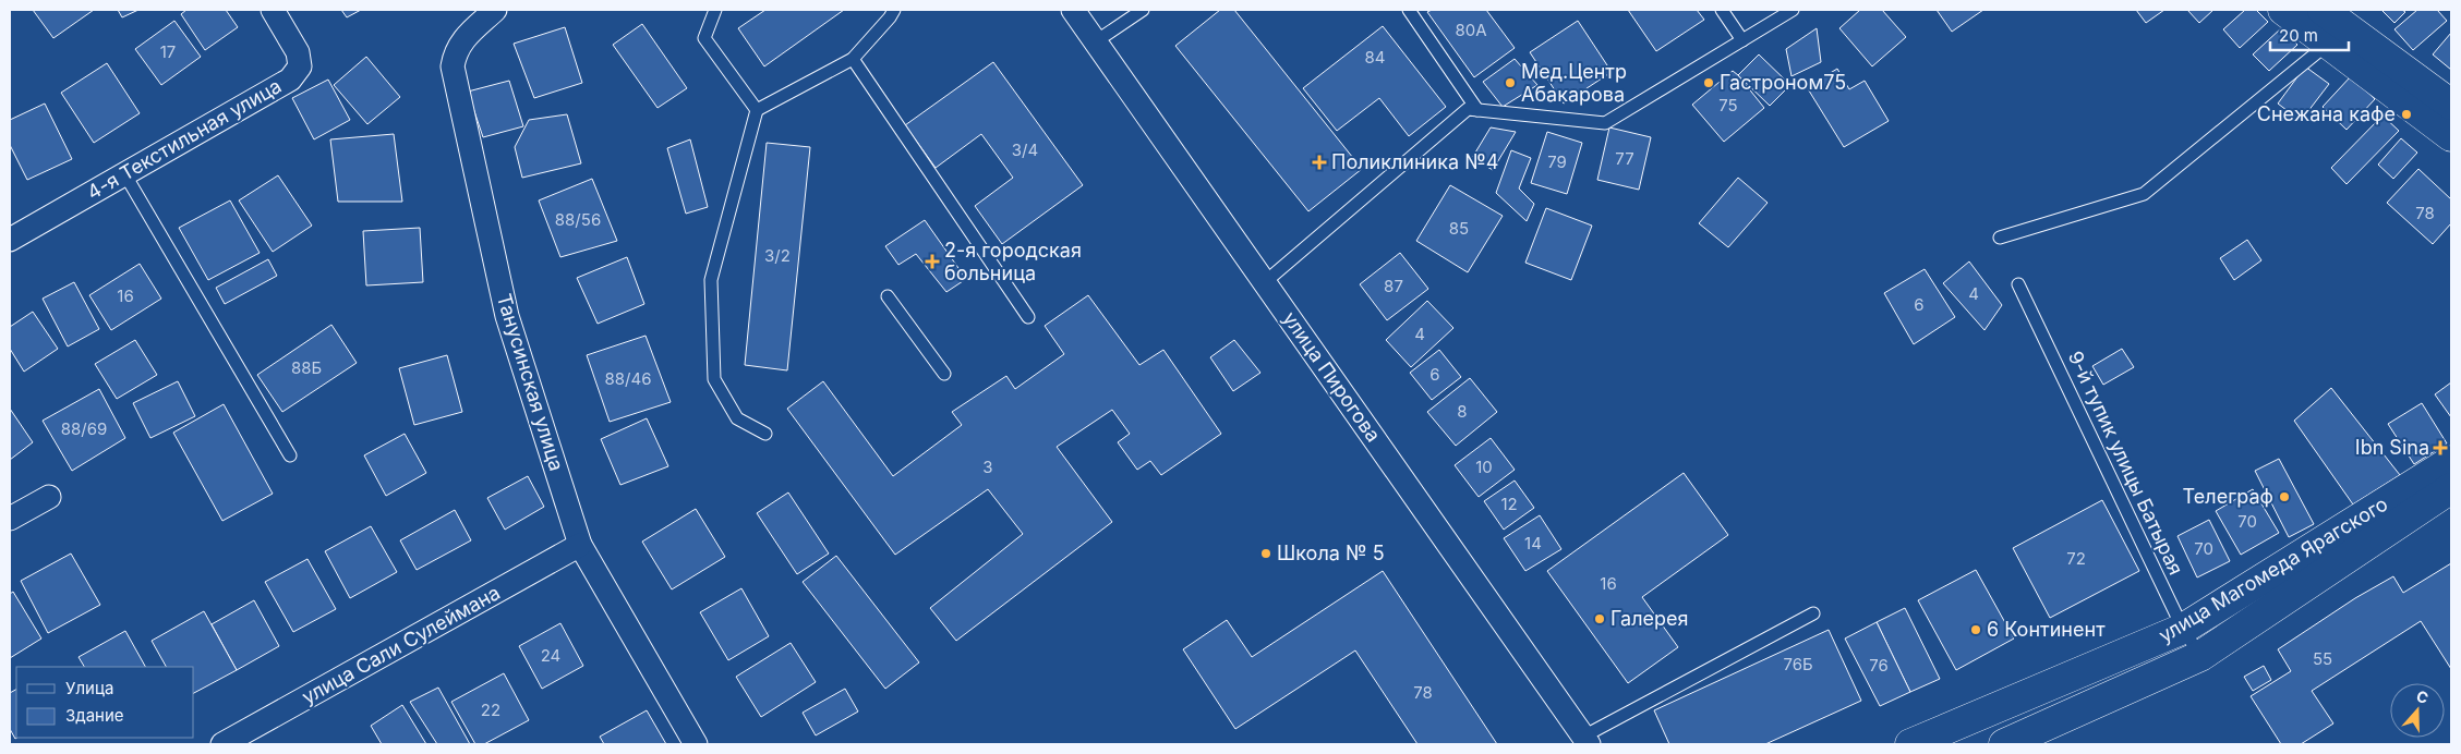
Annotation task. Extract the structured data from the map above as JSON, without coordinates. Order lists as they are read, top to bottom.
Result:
{
  "streets": {
    "main road": ["улица Магомеда Ярагского"],
    "street": [
      "4-я Текстильная улица",
      "улица Пирогова",
      "Танусинская улица",
      "улица Сали Сулеймана"
    ],
    "lane": ["9-й тупик улицы Батырая"]
  },
  "crossings": [
    ["Танусинская улица", "улица Сали Сулеймана"],
    ["9-й тупик улицы Батырая", "улица Магомеда Ярагского"]
  ],
  "places": {
    "other": [
      "Мед.Центр Абакарова",
      "Гастроном75",
      "Снежана кафе",
      "Телеграф",
      "Школа № 5",
      "Галерея",
      "6 Континент"
    ],
    "health": ["Поликлиника №4", "2-я городская больница", "Ibn Sina"]
  },
  "house_numbers": [
    "80А",
    "17",
    "84",
    "75",
    "3/4",
    "77",
    "79",
    "78",
    "88/56",
    "85",
    "3/2",
    "87",
    "4",
    "16",
    "6",
    "4",
    "88Б",
    "6",
    "88/46",
    "8",
    "88/69",
    "3",
    "10",
    "12",
    "70",
    "14",
    "70",
    "72",
    "16",
    "24",
    "55",
    "76Б",
    "76",
    "78",
    "22"
  ],
  "legend": ["Улица", "Здание"],
  "scale_bar": "20 m",
  "north": "top"
}
